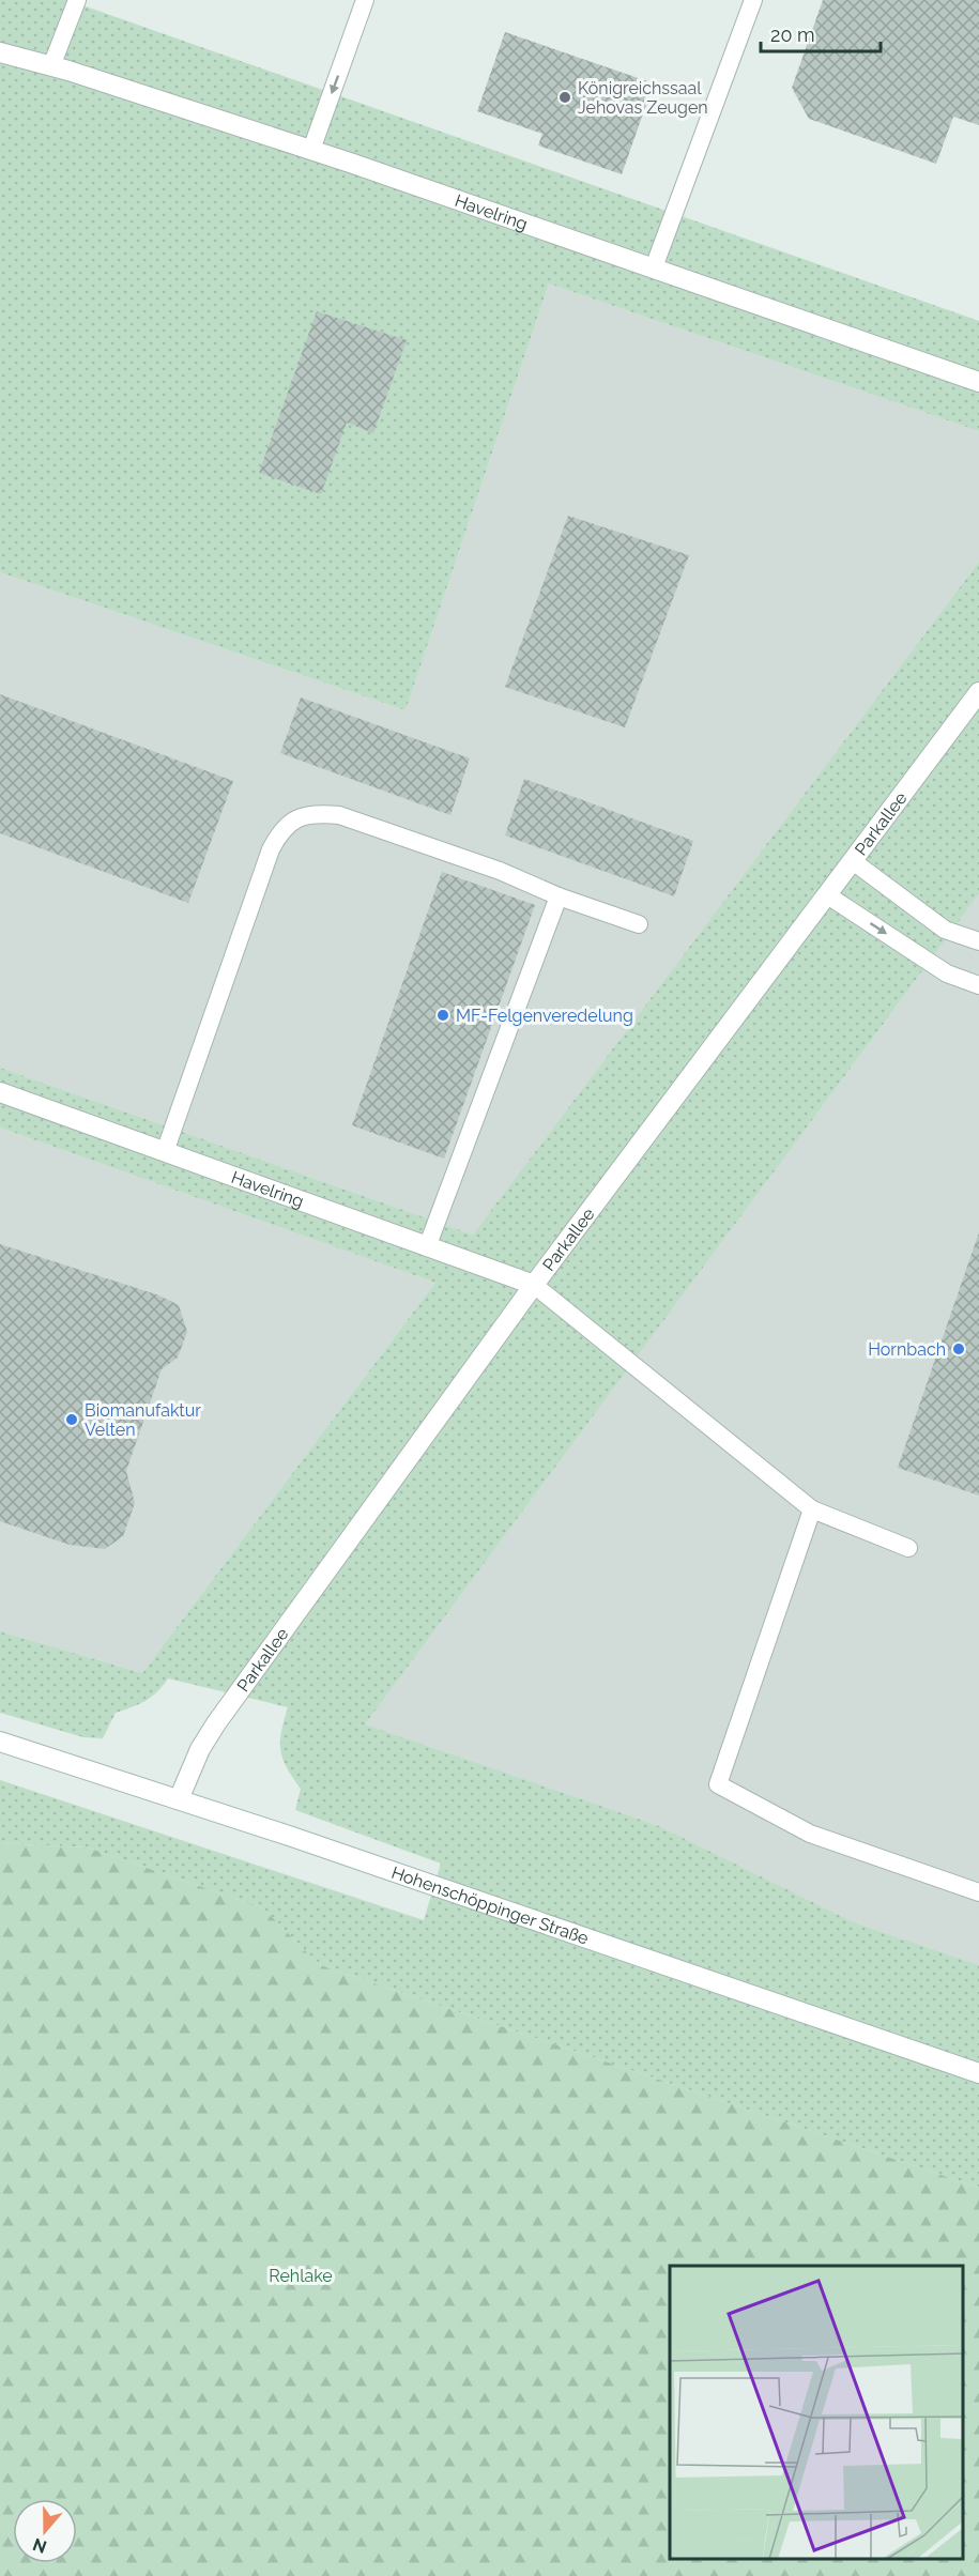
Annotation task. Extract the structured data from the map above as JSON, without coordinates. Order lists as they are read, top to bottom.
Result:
{
  "streets": {
    "street": ["Havelring", "Parkallee", "Hohenschöppinger Straße"]
  },
  "crossings": [
    ["Havelring", "Parkallee"],
    ["Parkallee", "Hohenschöppinger Straße"]
  ],
  "parks": ["Rehlake"],
  "places": [
    "Königreichssaal Jehovas Zeugen",
    "MF-Felgenveredelung",
    "Hornbach",
    "Biomanufaktur Velten"
  ],
  "scale_bar": "20 m",
  "north": "bottom"
}
